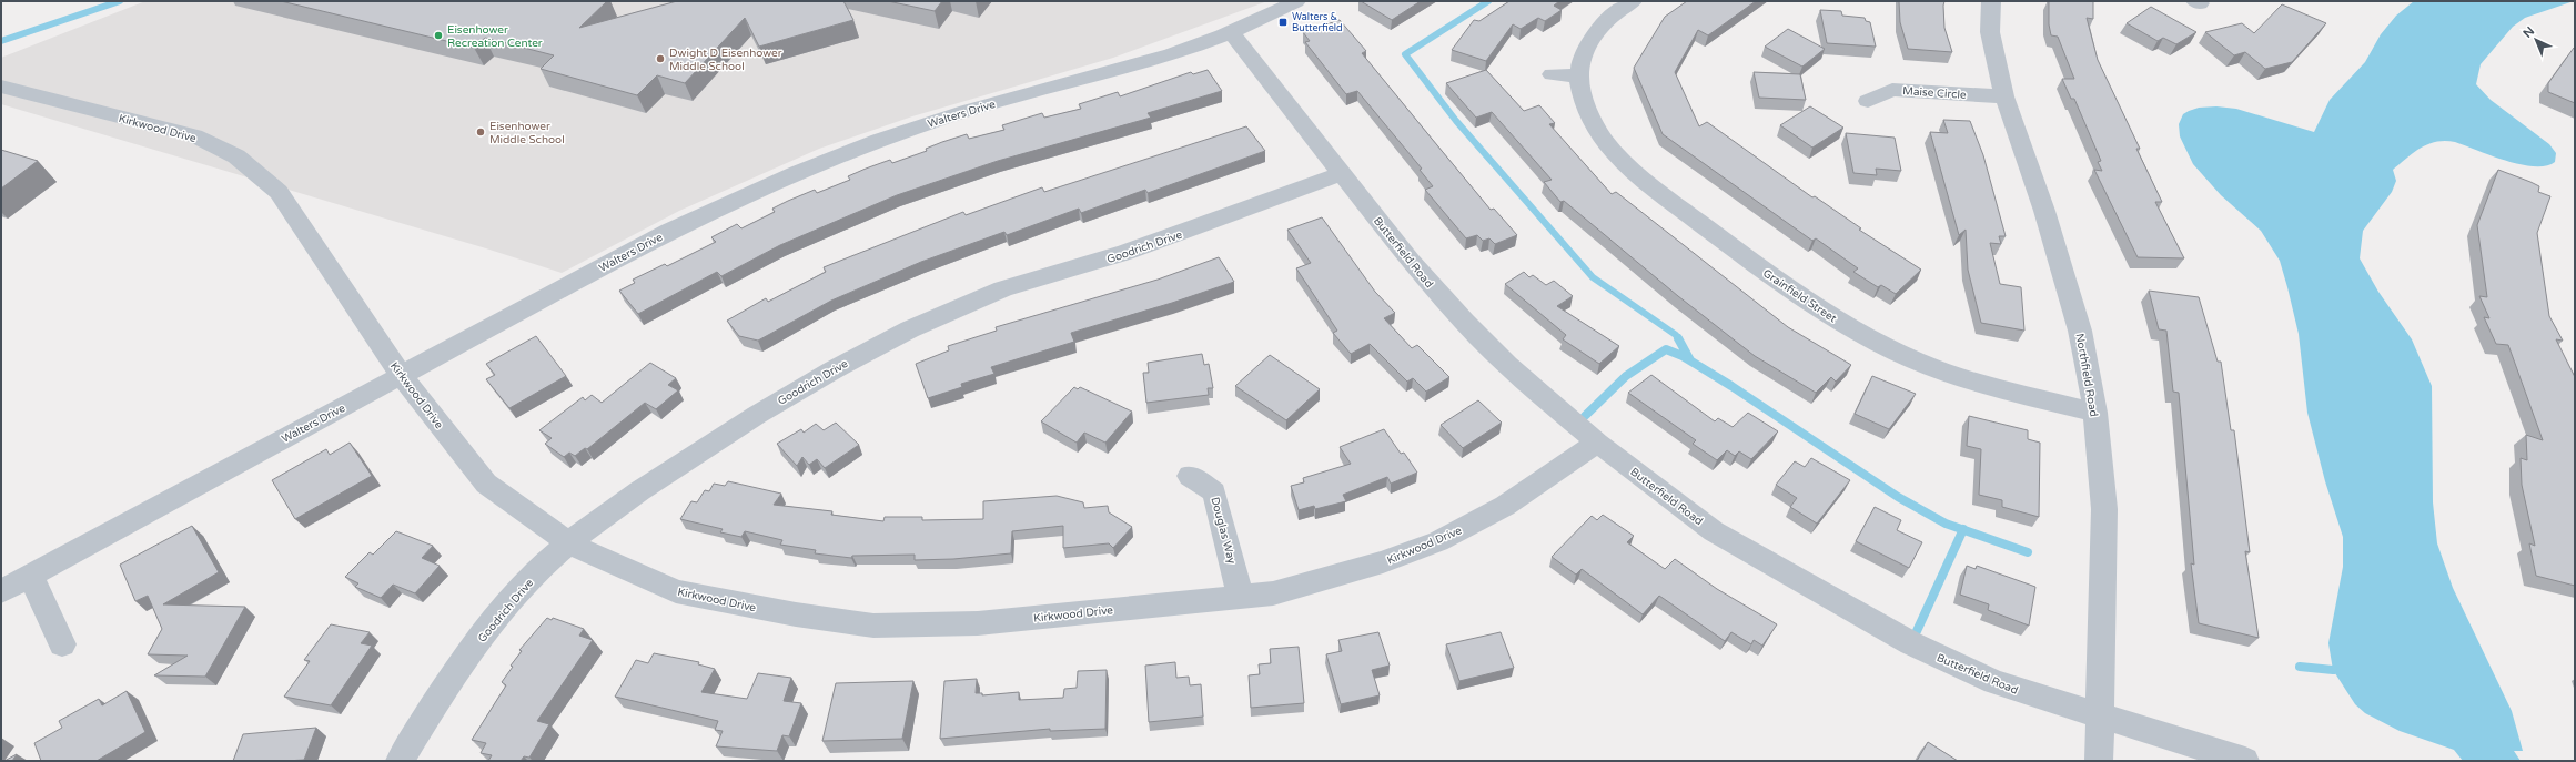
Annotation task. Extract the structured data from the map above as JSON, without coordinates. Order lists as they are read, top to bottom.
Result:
{
  "streets": {
    "street": [
      "Maise Circle",
      "Walters Drive",
      "Kirkwood Drive",
      "Goodrich Drive",
      "Butterfield Road",
      "Grainfield Street",
      "Northfield Road",
      "Douglas Way"
    ]
  },
  "crossings": [
    ["Maise Circle", "Northfield Road"],
    ["Walters Drive", "Kirkwood Drive"],
    ["Walters Drive", "Butterfield Road"],
    ["Kirkwood Drive", "Goodrich Drive"],
    ["Kirkwood Drive", "Butterfield Road"],
    ["Kirkwood Drive", "Douglas Way"],
    ["Goodrich Drive", "Butterfield Road"],
    ["Butterfield Road", "Northfield Road"],
    ["Grainfield Street", "Northfield Road"]
  ],
  "places": {
    "transit": ["Walters & Butterfield"],
    "other": ["Eisenhower Recreation Center", "Dwight D Eisenhower Middle School", "Eisenhower Middle School"]
  },
  "north": "top left"
}
